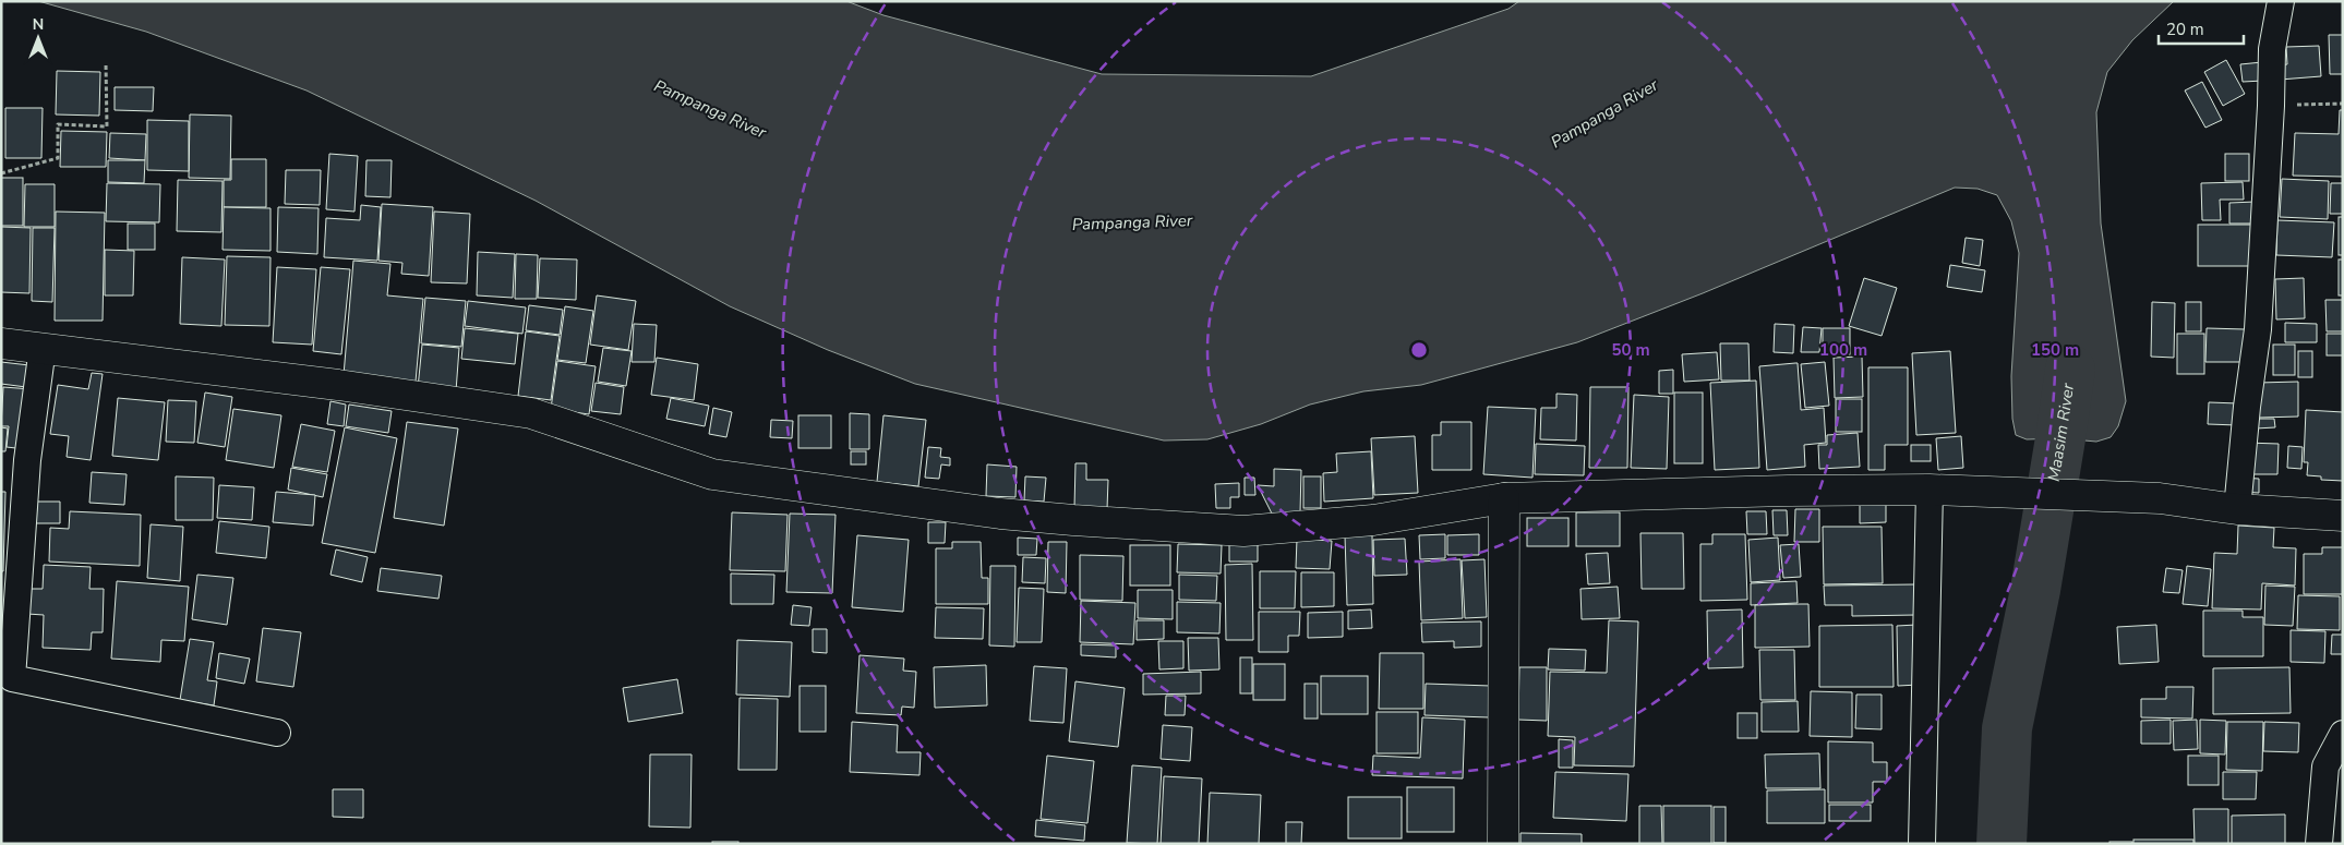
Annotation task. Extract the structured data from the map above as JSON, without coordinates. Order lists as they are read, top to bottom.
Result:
{
  "water": ["Pampanga River", "Maasim River"],
  "scale_bar": "20 m",
  "north": "top",
  "rings": ["50 m", "100 m", "150 m"]
}
